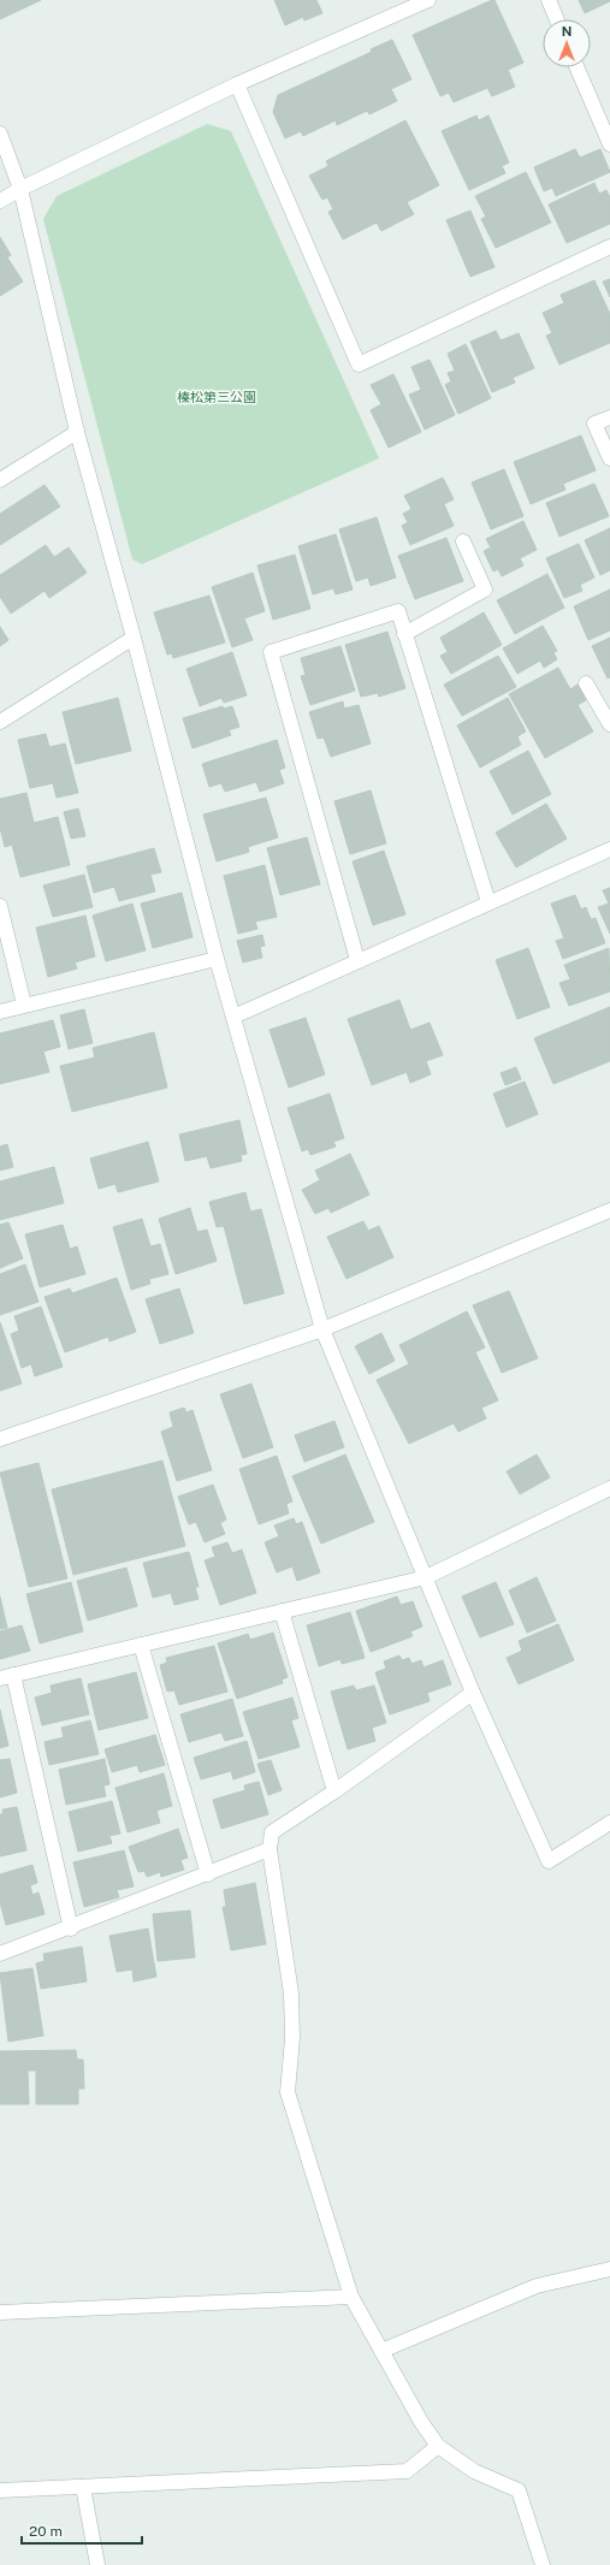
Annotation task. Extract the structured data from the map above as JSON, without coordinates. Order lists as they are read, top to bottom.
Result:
{
  "parks": ["榛松第三公園"],
  "scale_bar": "20 m",
  "north": "top"
}
